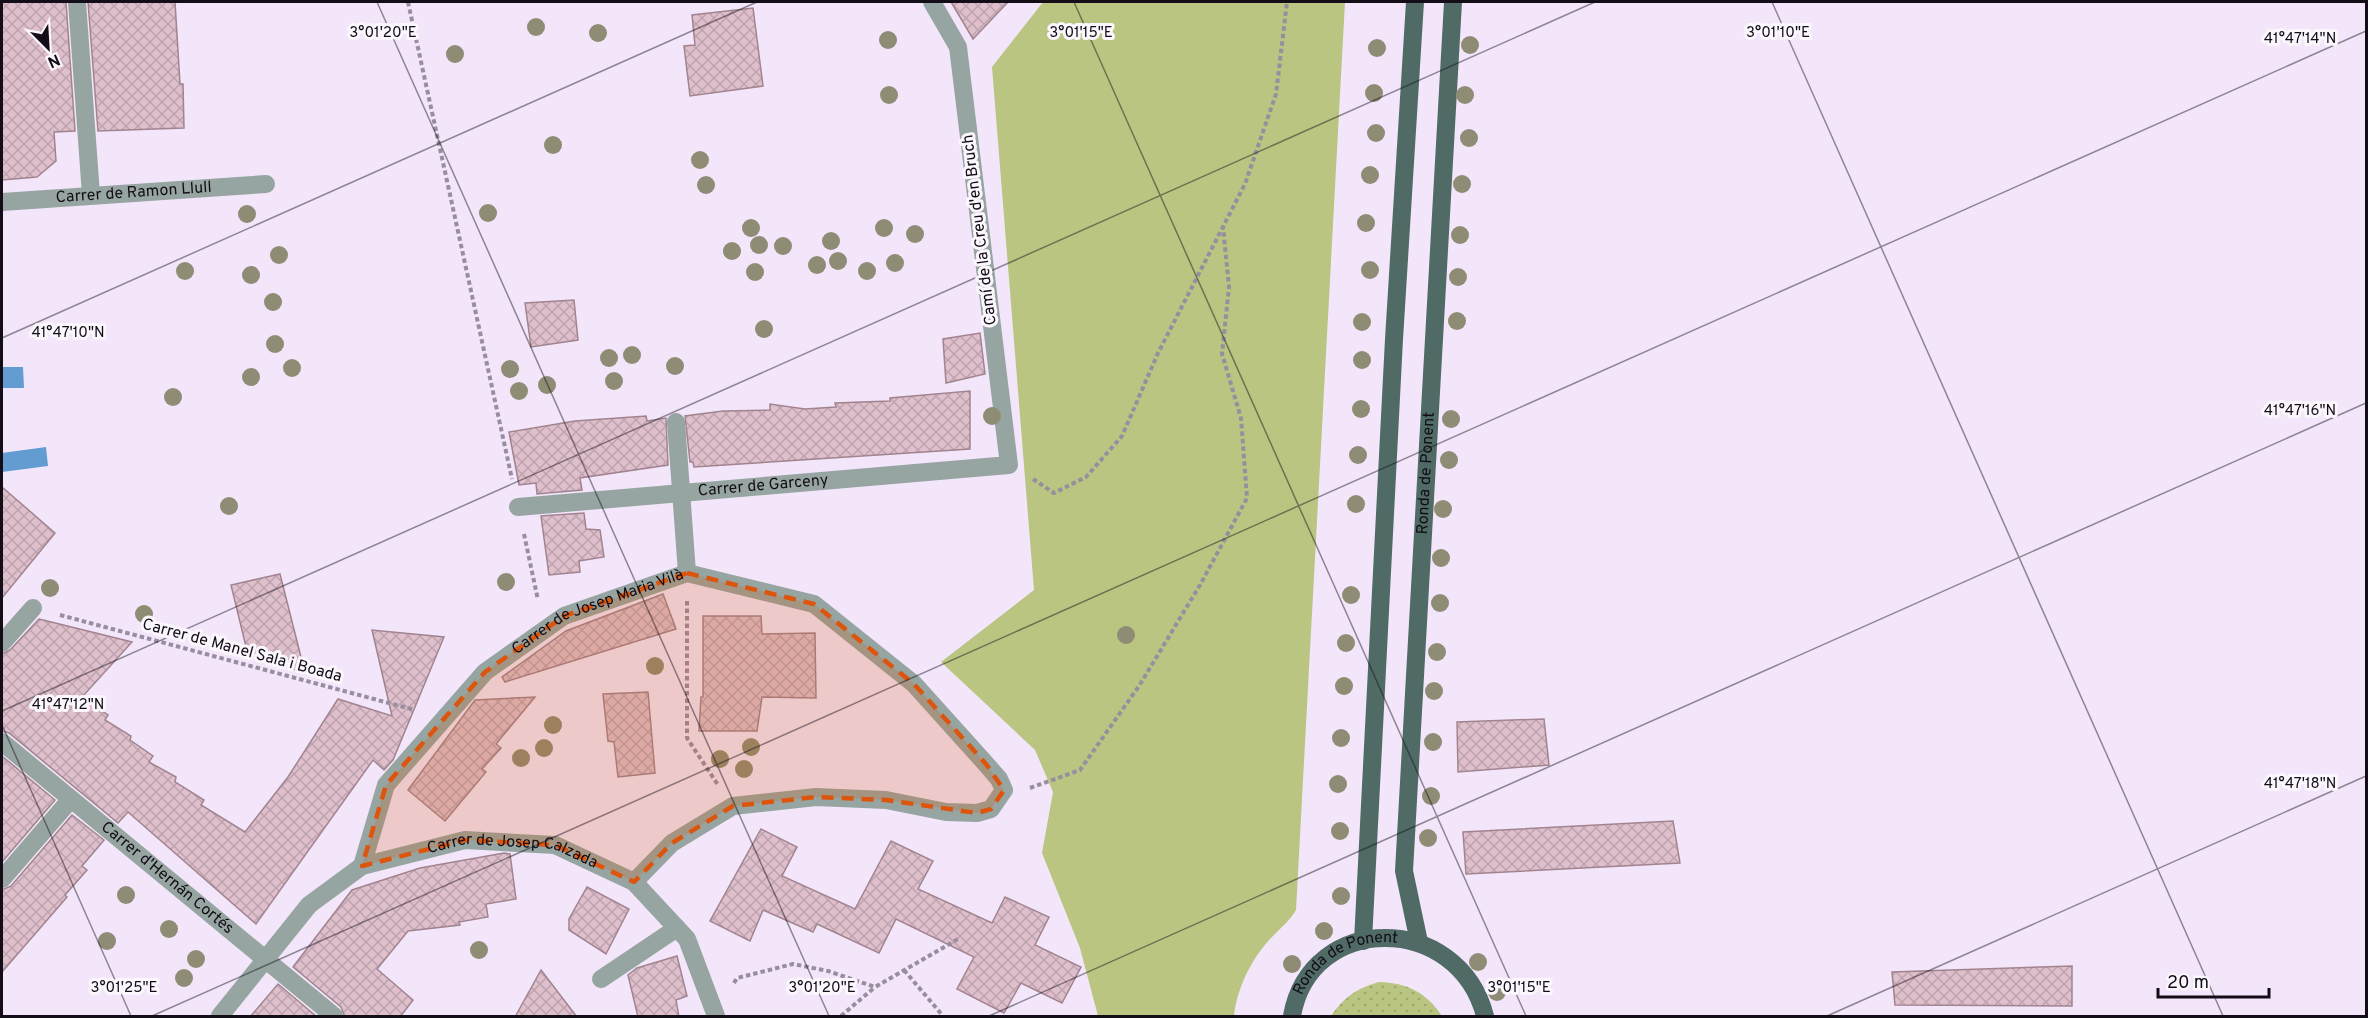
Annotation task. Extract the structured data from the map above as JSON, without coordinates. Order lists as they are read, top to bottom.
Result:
{
  "streets": {
    "main road": ["Ronda de Ponent"],
    "street": [
      "Carrer de Ramon Llull",
      "Camí de la Creu d'en Bruch",
      "Carrer de Garceny",
      "Carrer de Josep Maria Vilà",
      "Carrer de Josep Calzada",
      "Carrer d'Hernán Cortés"
    ],
    "path": ["Carrer de Manel Sala i Boada"]
  },
  "crossings": [
    ["Camí de la Creu d'en Bruch", "Carrer de Garceny"],
    ["Carrer de Josep Maria Vilà", "Carrer de Manel Sala i Boada"],
    ["Carrer de Josep Maria Vilà", "Carrer de Josep Calzada"],
    ["Carrer de Josep Calzada", "Carrer d'Hernán Cortés"]
  ],
  "scale_bar": "20 m",
  "north": "bottom right",
  "coordinates": [
    "3°01'20\"E",
    "3°01'15\"E",
    "3°01'10\"E",
    "41°47'14\"N",
    "41°47'10\"N",
    "41°47'16\"N",
    "41°47'12\"N",
    "41°47'18\"N",
    "3°01'25\"E"
  ]
}
